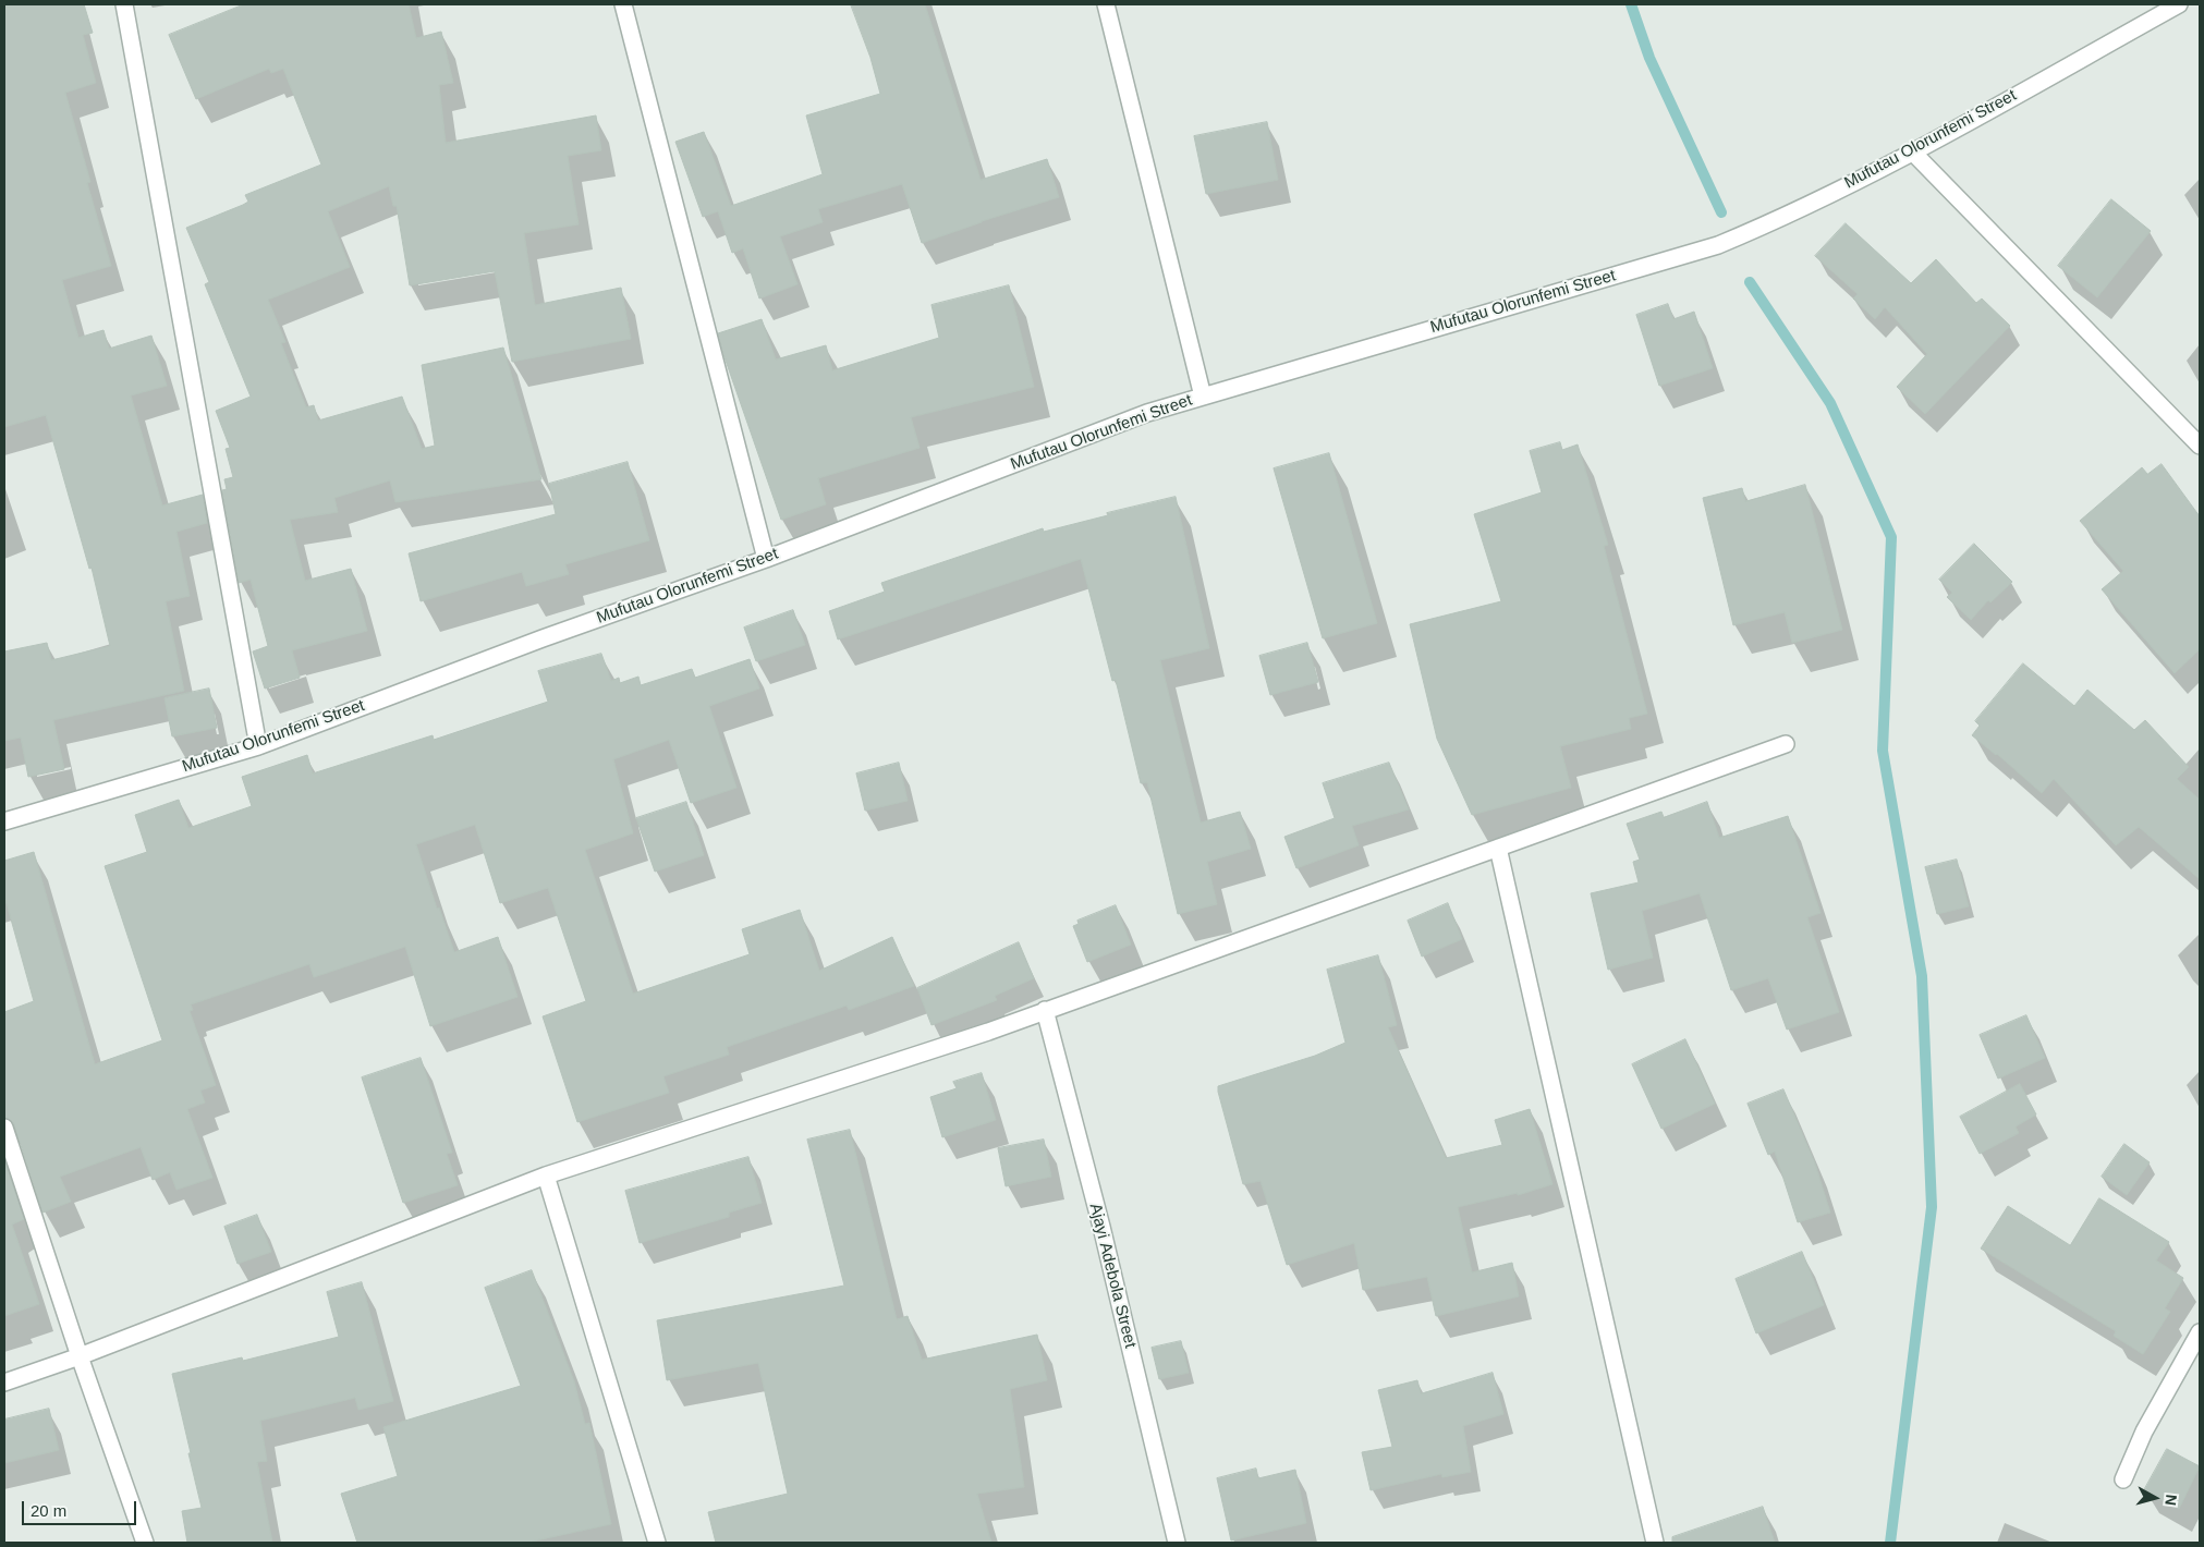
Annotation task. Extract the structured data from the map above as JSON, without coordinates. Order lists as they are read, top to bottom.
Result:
{
  "streets": {
    "street": ["Mufutau Olorunfemi Street", "Ajayi Adebola Street"]
  },
  "scale_bar": "20 m",
  "north": "right"
}
